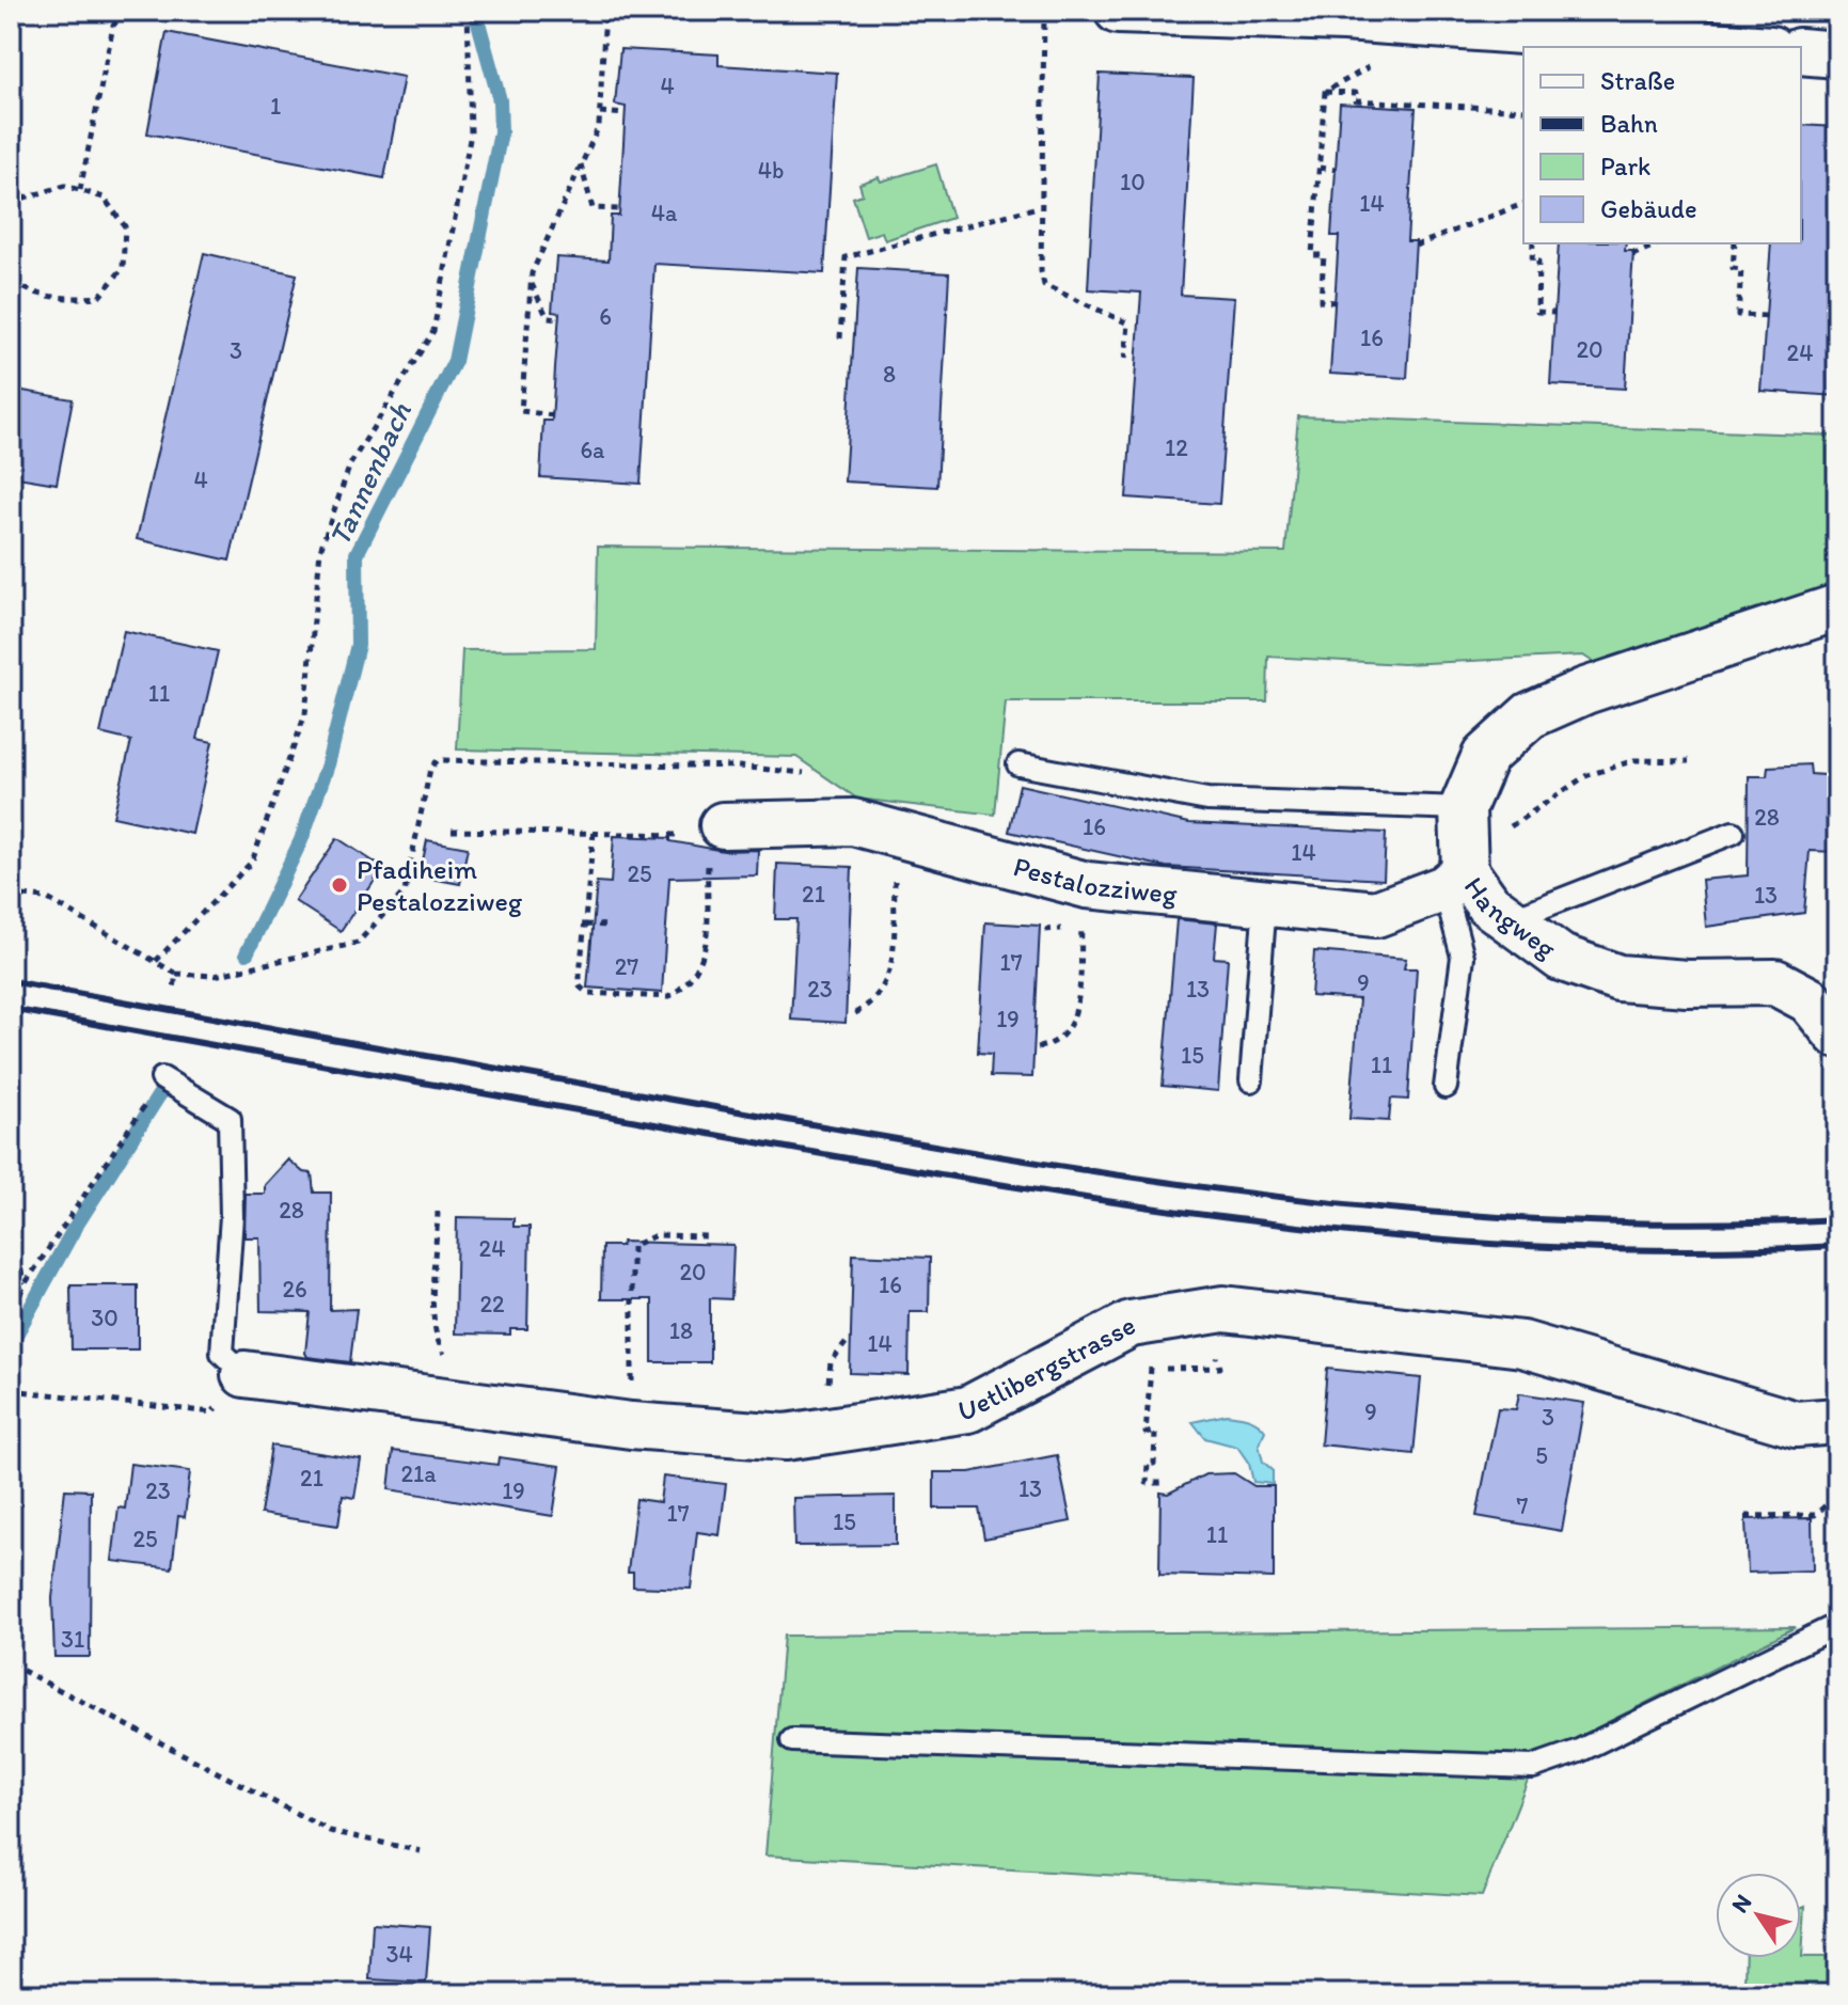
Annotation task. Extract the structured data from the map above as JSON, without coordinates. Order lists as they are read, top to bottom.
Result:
{
  "streets": {
    "street": ["Pestalozziweg", "Hangweg", "Uetlibergstrasse"]
  },
  "crossings": [
    ["Pestalozziweg", "Hangweg"]
  ],
  "water": ["Tannenbach"],
  "places": ["Pfadiheim Pestalozziweg"],
  "house_numbers": [
    "4",
    "1",
    "4b",
    "10",
    "14",
    "4a",
    "6",
    "16",
    "20",
    "3",
    "24",
    "8",
    "12",
    "6a",
    "4",
    "11",
    "28",
    "16",
    "14",
    "25",
    "21",
    "13",
    "17",
    "27",
    "9",
    "23",
    "13",
    "19",
    "15",
    "11",
    "28",
    "24",
    "20",
    "16",
    "26",
    "22",
    "30",
    "18",
    "14",
    "9",
    "3",
    "5",
    "21a",
    "21",
    "13",
    "23",
    "19",
    "7",
    "17",
    "15",
    "11",
    "25",
    "31",
    "34"
  ],
  "legend": [
    "Straße",
    "Bahn",
    "Park",
    "Gebäude"
  ],
  "north": "top left"
}
